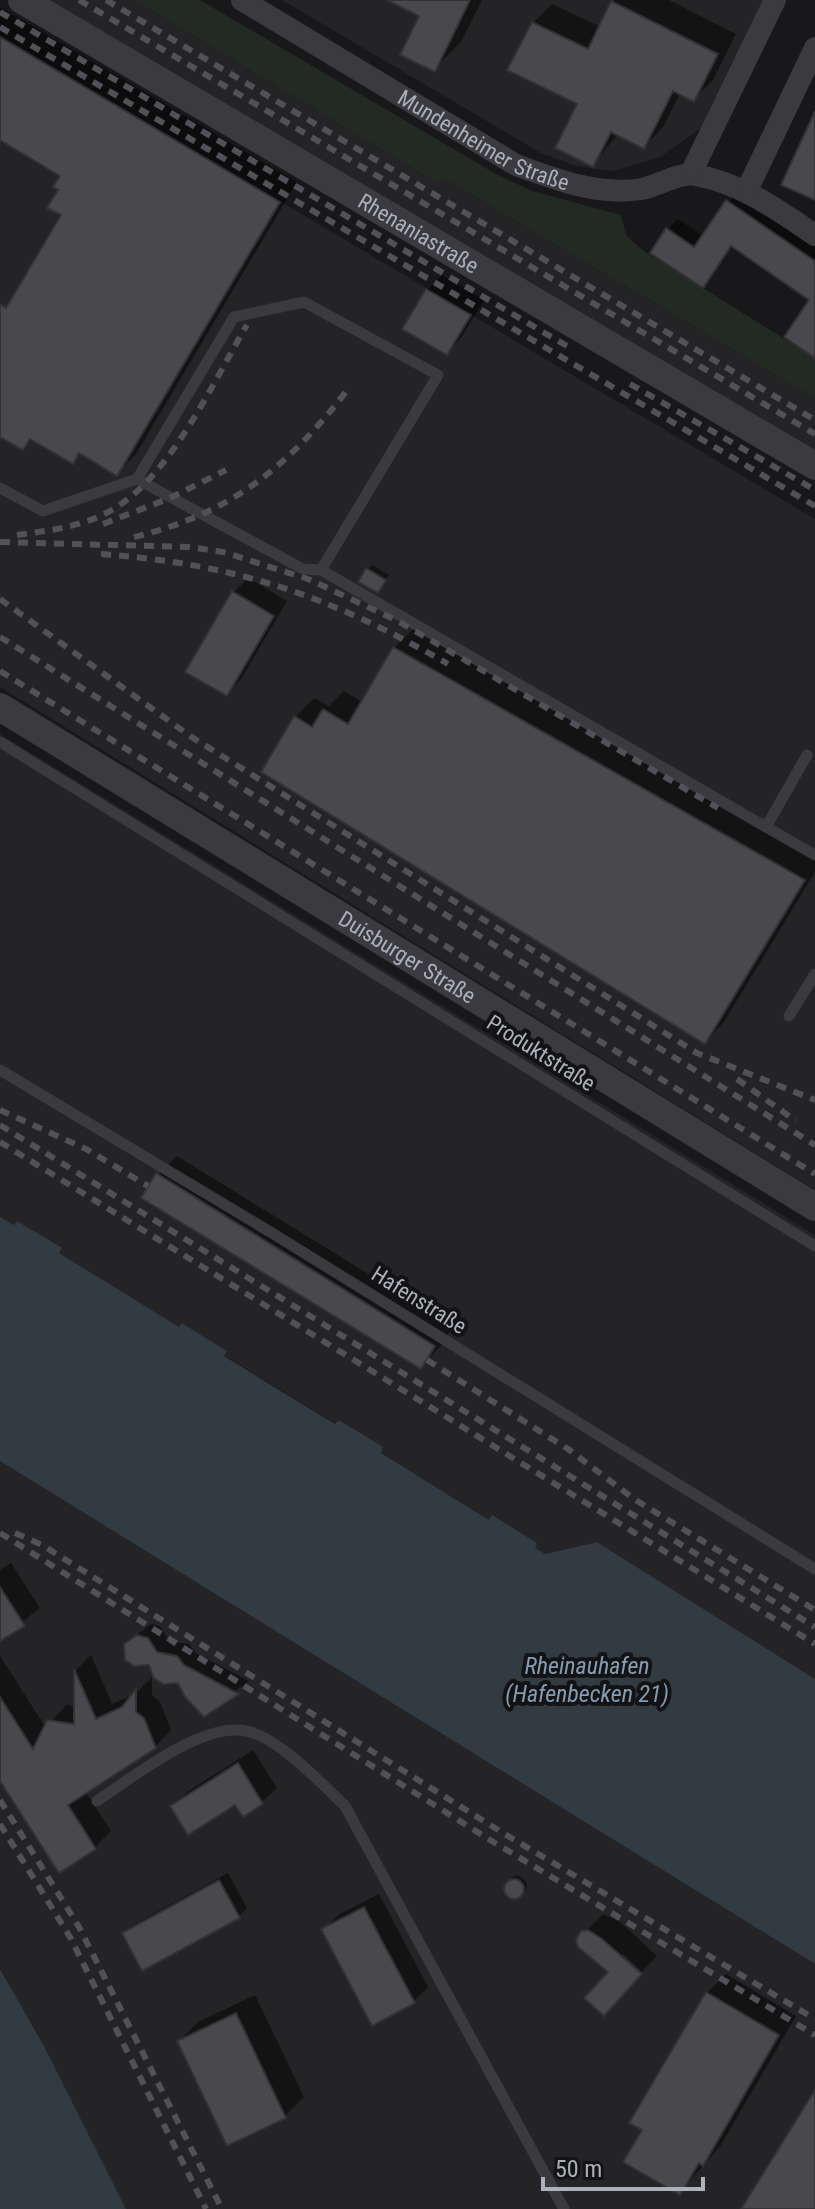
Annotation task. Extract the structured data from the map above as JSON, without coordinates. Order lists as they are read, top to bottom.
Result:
{
  "streets": {
    "street": ["Mundenheimer Straße", "Rhenaniastraße", "Duisburger Straße"],
    "lane": ["Produktstraße", "Hafenstraße"]
  },
  "water": ["Rheinauhafen (Hafenbecken 21)"],
  "scale_bar": "50 m"
}
